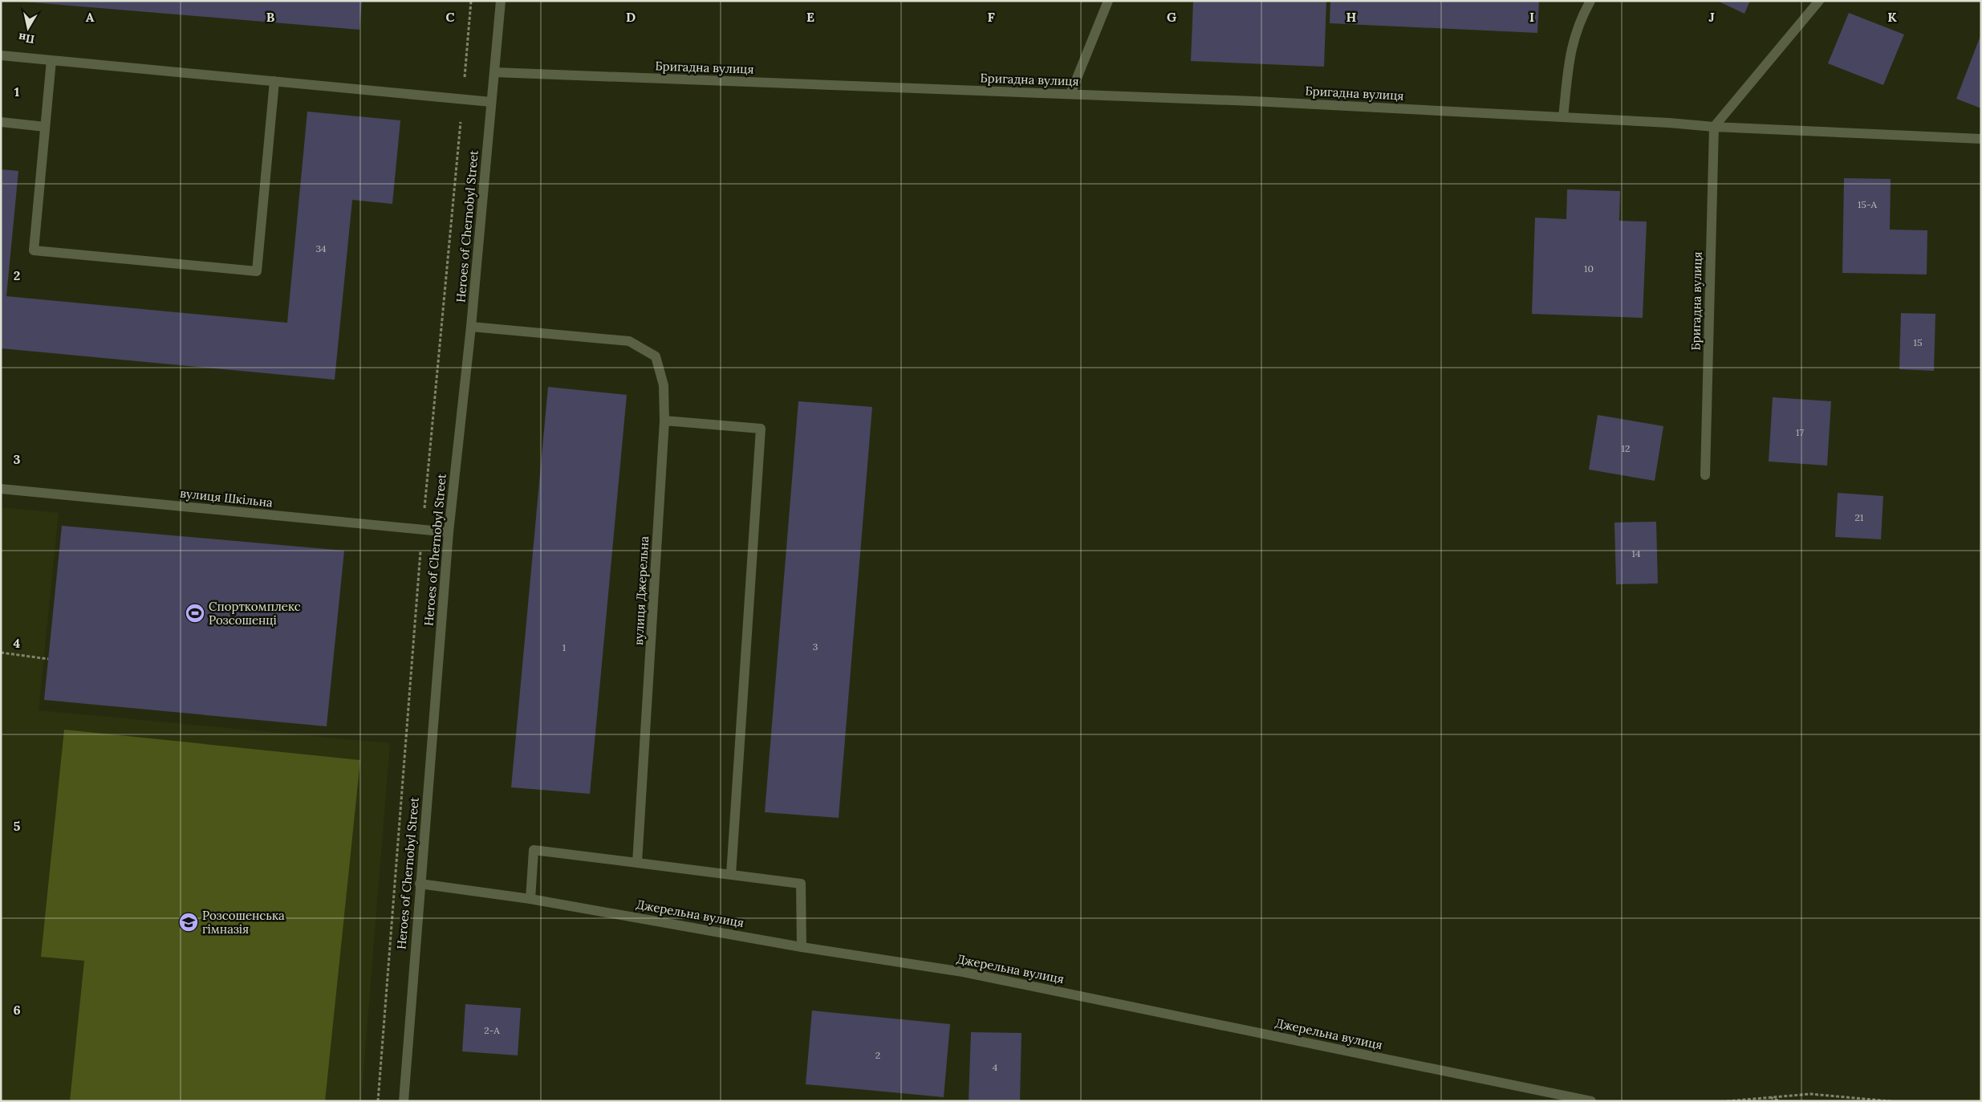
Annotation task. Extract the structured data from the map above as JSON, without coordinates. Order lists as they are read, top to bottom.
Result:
{
  "streets": {
    "street": [
      "Бригадна вулиця",
      "Heroes of Chernobyl Street",
      "вулиця Шкільна",
      "вулиця Джерельна",
      "Джерельна вулиця"
    ]
  },
  "crossings": [
    ["Бригадна вулиця", "Heroes of Chernobyl Street"],
    ["Heroes of Chernobyl Street", "вулиця Шкільна"],
    ["Heroes of Chernobyl Street", "вулиця Джерельна"],
    ["Heroes of Chernobyl Street", "Джерельна вулиця"]
  ],
  "places": {
    "sports": ["Спорткомплекс Розсошенці"],
    "school or university": ["Розсошенська гімназія"]
  },
  "house_numbers": [
    "15-А",
    "34",
    "10",
    "15",
    "17",
    "12",
    "21",
    "14",
    "3",
    "1",
    "2-А",
    "2",
    "4"
  ],
  "north": "bottom",
  "grid": {
    "columns": [
      "A",
      "B",
      "C",
      "D",
      "E",
      "F",
      "G",
      "H",
      "I",
      "J",
      "K"
    ],
    "rows": [
      "1",
      "2",
      "3",
      "4",
      "5",
      "6"
    ]
  }
}
